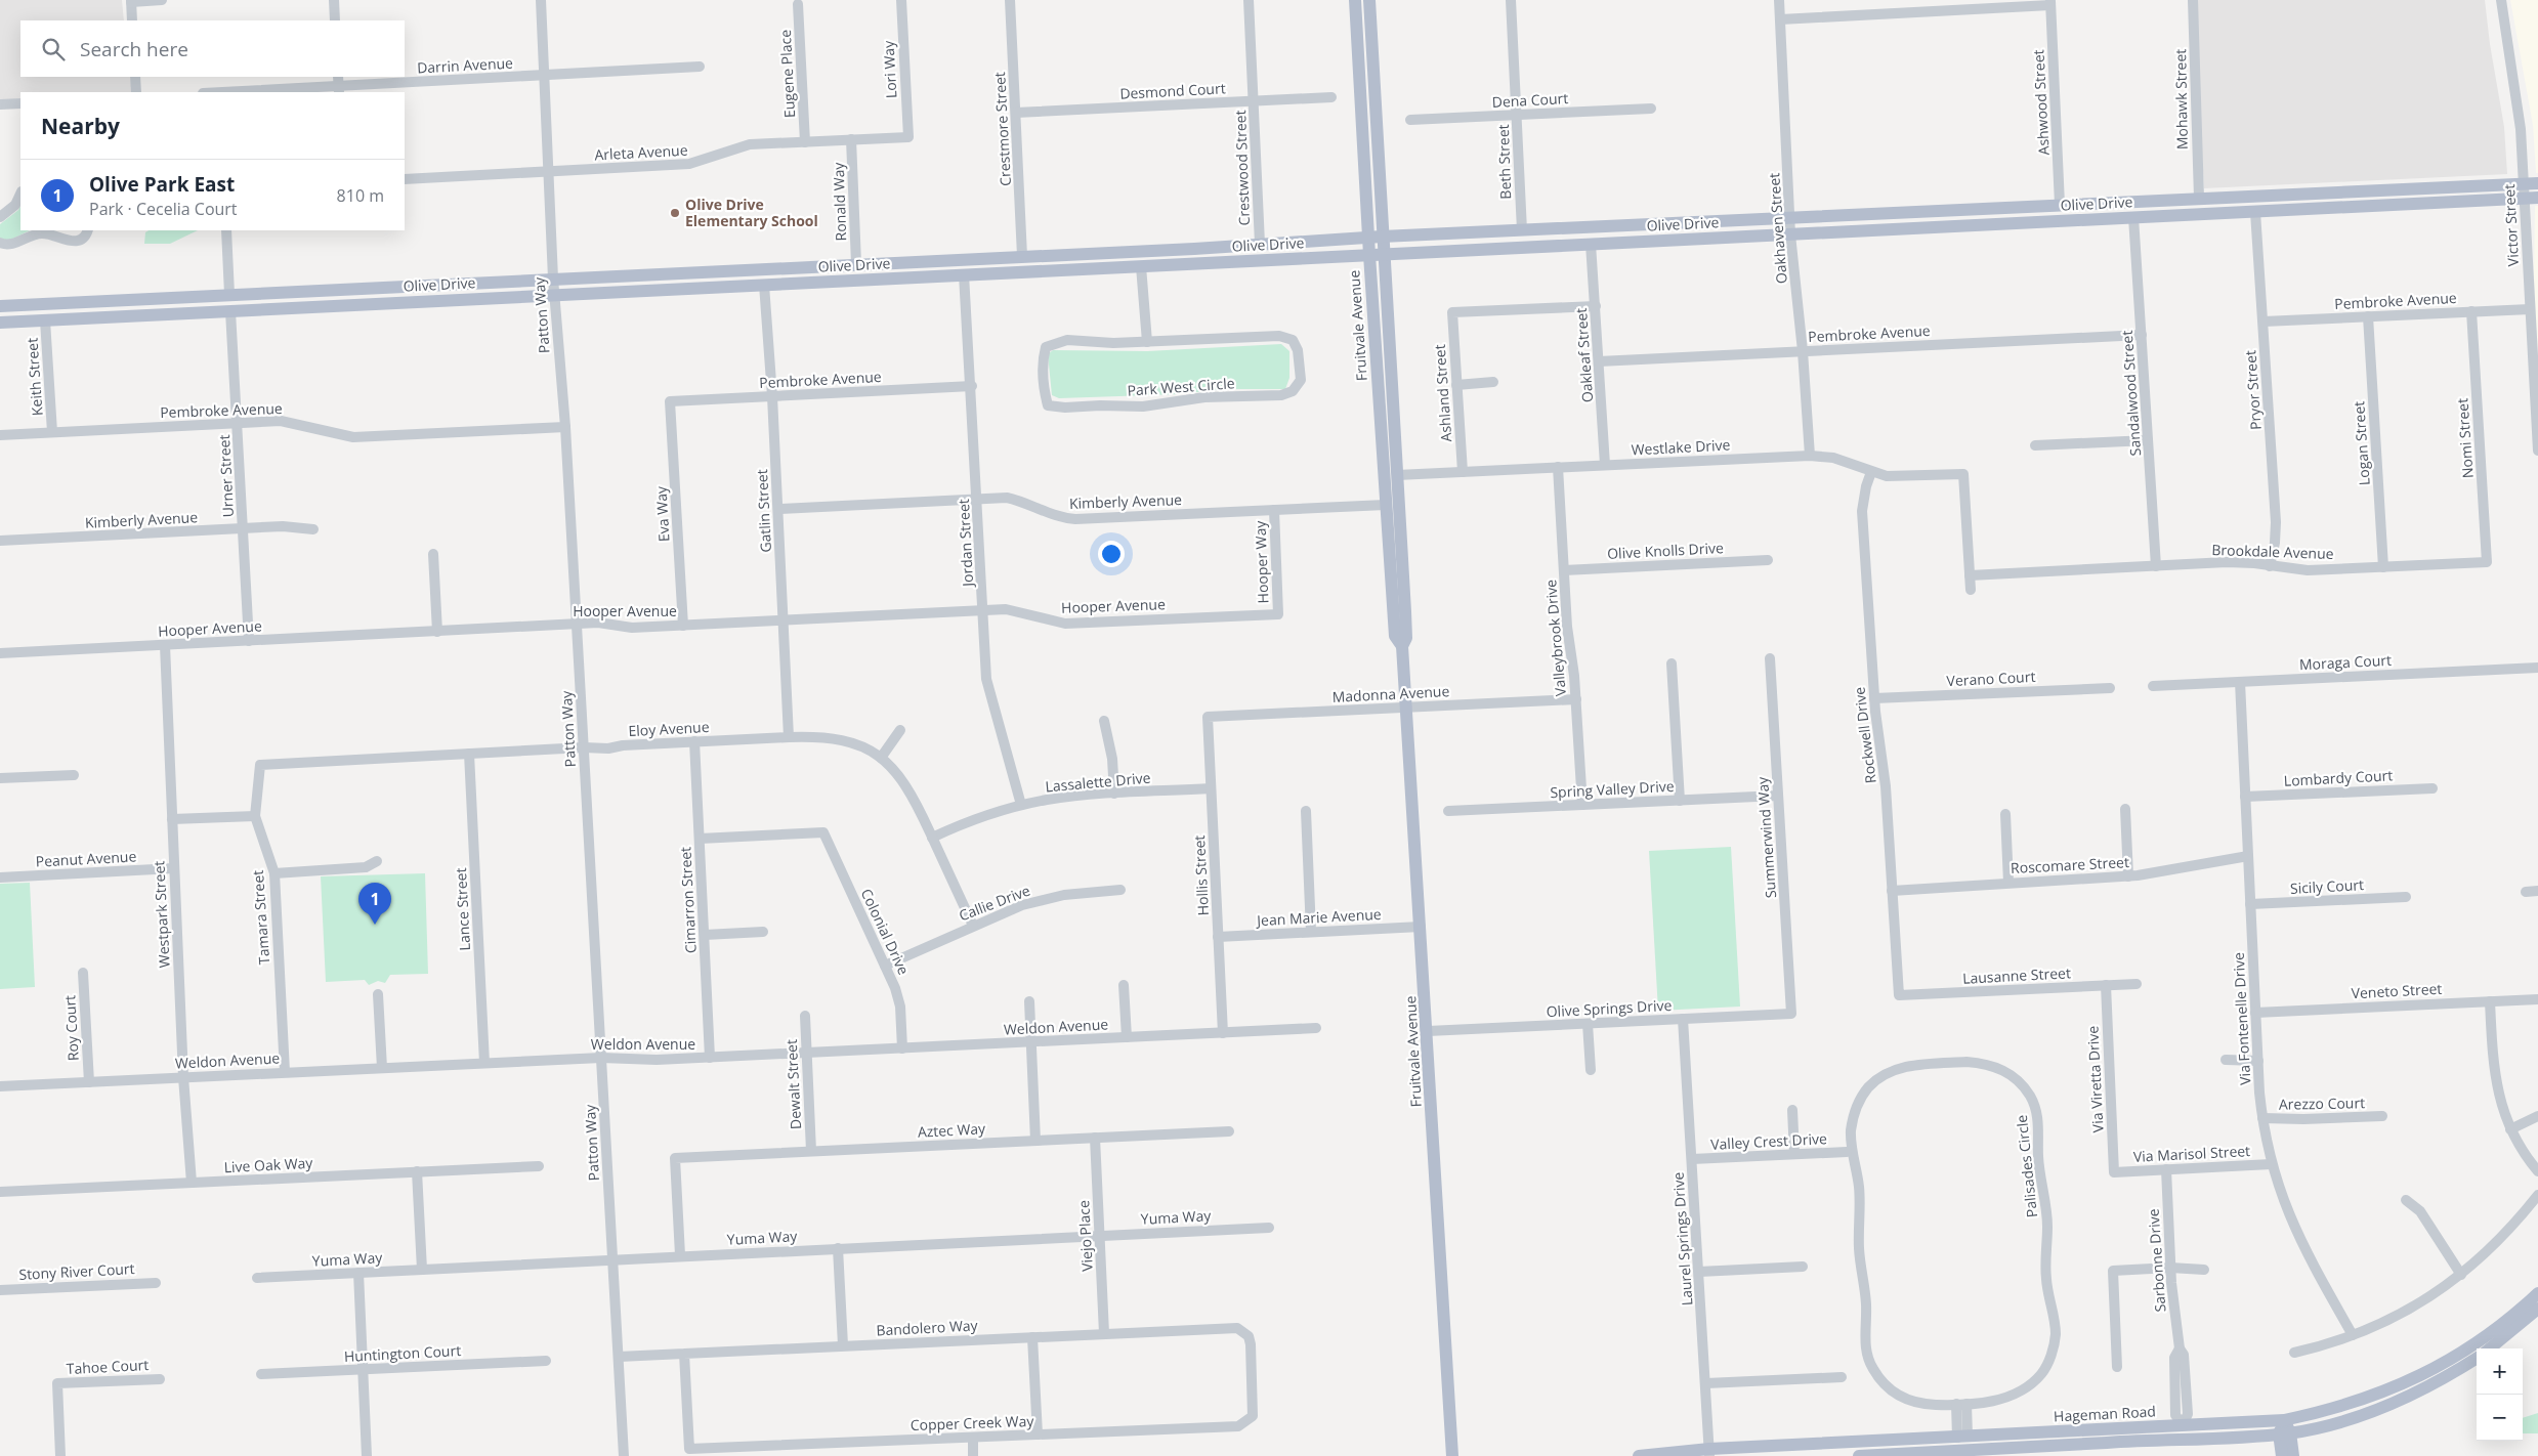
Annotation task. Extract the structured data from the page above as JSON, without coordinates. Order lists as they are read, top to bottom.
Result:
{
  "streets": {
    "main road": ["Olive Drive", "Fruitvale Avenue", "Hageman Road"],
    "street": [
      "Darrin Avenue",
      "Lori Way",
      "Eugene Place",
      "Desmond Court",
      "Mohawk Street",
      "Dena Court",
      "Ashwood Street",
      "Crestmore Street",
      "Arleta Avenue",
      "Beth Street",
      "Crestwood Street",
      "Ronald Way",
      "Victor Street",
      "Oakhaven Street",
      "Pembroke Avenue",
      "Patton Way",
      "Oakleaf Street",
      "Keith Street",
      "Park West Circle",
      "Pryor Street",
      "Ashland Street",
      "Sandalwood Street",
      "Nomi Street",
      "Logan Street",
      "Westlake Drive",
      "Urner Street",
      "Kimberly Avenue",
      "Gatlin Street",
      "Eva Way",
      "Jordan Street",
      "Olive Knolls Drive",
      "Brookdale Avenue",
      "Hooper Way",
      "Hooper Avenue",
      "Valleybrook Drive",
      "Moraga Court",
      "Verano Court",
      "Madonna Avenue",
      "Eloy Avenue",
      "Rockwell Drive",
      "Lombardy Court",
      "Lassalette Drive",
      "Spring Valley Drive",
      "Summerwind Way",
      "Peanut Avenue",
      "Roscomare Street",
      "Hollis Street",
      "Sicily Court",
      "Cimarron Street",
      "Callie Drive",
      "Lance Street",
      "Westpark Street",
      "Tamara Street",
      "Jean Marie Avenue",
      "Colonial Drive",
      "Lausanne Street",
      "Veneto Street",
      "Olive Springs Drive",
      "Via Fontenelle Drive",
      "Weldon Avenue",
      "Roy Court",
      "Via Viretta Drive",
      "Dewalt Street",
      "Arezzo Court",
      "Aztec Way",
      "Valley Crest Drive",
      "Via Marisol Street",
      "Live Oak Way",
      "Palisades Circle",
      "Yuma Way",
      "Viejo Place",
      "Laurel Springs Drive",
      "Sarbonne Drive",
      "Stony River Court",
      "Bandolero Way",
      "Huntington Court",
      "Tahoe Court",
      "Copper Creek Way"
    ]
  },
  "crossings": [
    ["Darrin Avenue", "Patton Way"],
    ["Lori Way", "Arleta Avenue"],
    ["Eugene Place", "Arleta Avenue"],
    ["Desmond Court", "Crestmore Street"],
    ["Desmond Court", "Crestwood Street"],
    ["Mohawk Street", "Olive Drive"],
    ["Dena Court", "Beth Street"],
    ["Ashwood Street", "Olive Drive"],
    ["Crestmore Street", "Olive Drive"],
    ["Arleta Avenue", "Ronald Way"],
    ["Arleta Avenue", "Patton Way"],
    ["Beth Street", "Olive Drive"],
    ["Crestwood Street", "Olive Drive"],
    ["Ronald Way", "Olive Drive"],
    ["Olive Drive", "Victor Street"],
    ["Olive Drive", "Oakhaven Street"],
    ["Olive Drive", "Patton Way"],
    ["Olive Drive", "Fruitvale Avenue"],
    ["Olive Drive", "Oakleaf Street"],
    ["Olive Drive", "Keith Street"],
    ["Olive Drive", "Pryor Street"],
    ["Olive Drive", "Sandalwood Street"],
    ["Olive Drive", "Urner Street"],
    ["Olive Drive", "Gatlin Street"],
    ["Olive Drive", "Jordan Street"],
    ["Victor Street", "Pembroke Avenue"],
    ["Oakhaven Street", "Pembroke Avenue"],
    ["Oakhaven Street", "Westlake Drive"],
    ["Pembroke Avenue", "Patton Way"],
    ["Pembroke Avenue", "Oakleaf Street"],
    ["Pembroke Avenue", "Keith Street"],
    ["Pembroke Avenue", "Pryor Street"],
    ["Pembroke Avenue", "Sandalwood Street"],
    ["Pembroke Avenue", "Nomi Street"],
    ["Pembroke Avenue", "Logan Street"],
    ["Pembroke Avenue", "Urner Street"],
    ["Pembroke Avenue", "Gatlin Street"],
    ["Pembroke Avenue", "Eva Way"],
    ["Pembroke Avenue", "Jordan Street"],
    ["Patton Way", "Hooper Avenue"],
    ["Patton Way", "Eloy Avenue"],
    ["Patton Way", "Weldon Avenue"],
    ["Patton Way", "Yuma Way"],
    ["Patton Way", "Bandolero Way"],
    ["Fruitvale Avenue", "Westlake Drive"],
    ["Fruitvale Avenue", "Kimberly Avenue"],
    ["Fruitvale Avenue", "Madonna Avenue"],
    ["Fruitvale Avenue", "Jean Marie Avenue"],
    ["Fruitvale Avenue", "Olive Springs Drive"],
    ["Oakleaf Street", "Ashland Street"],
    ["Oakleaf Street", "Westlake Drive"],
    ["Pryor Street", "Brookdale Avenue"],
    ["Ashland Street", "Westlake Drive"],
    ["Sandalwood Street", "Brookdale Avenue"],
    ["Nomi Street", "Brookdale Avenue"],
    ["Logan Street", "Brookdale Avenue"],
    ["Westlake Drive", "Brookdale Avenue"],
    ["Westlake Drive", "Valleybrook Drive"],
    ["Westlake Drive", "Rockwell Drive"],
    ["Urner Street", "Kimberly Avenue"],
    ["Urner Street", "Hooper Avenue"],
    ["Kimberly Avenue", "Gatlin Street"],
    ["Kimberly Avenue", "Jordan Street"],
    ["Kimberly Avenue", "Hooper Way"],
    ["Gatlin Street", "Hooper Avenue"],
    ["Gatlin Street", "Eloy Avenue"],
    ["Eva Way", "Hooper Avenue"],
    ["Jordan Street", "Hooper Avenue"],
    ["Jordan Street", "Lassalette Drive"],
    ["Olive Knolls Drive", "Valleybrook Drive"],
    ["Hooper Way", "Hooper Avenue"],
    ["Hooper Avenue", "Westpark Street"],
    ["Valleybrook Drive", "Madonna Avenue"],
    ["Valleybrook Drive", "Spring Valley Drive"],
    ["Moraga Court", "Via Fontenelle Drive"],
    ["Verano Court", "Rockwell Drive"],
    ["Madonna Avenue", "Hollis Street"],
    ["Eloy Avenue", "Lassalette Drive"],
    ["Eloy Avenue", "Cimarron Street"],
    ["Eloy Avenue", "Callie Drive"],
    ["Eloy Avenue", "Lance Street"],
    ["Eloy Avenue", "Tamara Street"],
    ["Rockwell Drive", "Roscomare Street"],
    ["Rockwell Drive", "Lausanne Street"],
    ["Lombardy Court", "Via Fontenelle Drive"],
    ["Lassalette Drive", "Hollis Street"],
    ["Spring Valley Drive", "Summerwind Way"],
    ["Summerwind Way", "Olive Springs Drive"],
    ["Peanut Avenue", "Westpark Street"],
    ["Roscomare Street", "Via Fontenelle Drive"],
    ["Hollis Street", "Jean Marie Avenue"],
    ["Hollis Street", "Weldon Avenue"],
    ["Sicily Court", "Via Fontenelle Drive"],
    ["Cimarron Street", "Colonial Drive"],
    ["Cimarron Street", "Weldon Avenue"],
    ["Callie Drive", "Colonial Drive"],
    ["Lance Street", "Weldon Avenue"],
    ["Westpark Street", "Weldon Avenue"],
    ["Westpark Street", "Live Oak Way"],
    ["Tamara Street", "Weldon Avenue"],
    ["Colonial Drive", "Weldon Avenue"],
    ["Lausanne Street", "Via Viretta Drive"],
    ["Veneto Street", "Via Fontenelle Drive"],
    ["Olive Springs Drive", "Laurel Springs Drive"],
    ["Via Fontenelle Drive", "Arezzo Court"],
    ["Via Fontenelle Drive", "Via Marisol Street"],
    ["Weldon Avenue", "Roy Court"],
    ["Weldon Avenue", "Dewalt Street"],
    ["Via Viretta Drive", "Via Marisol Street"],
    ["Dewalt Street", "Aztec Way"],
    ["Aztec Way", "Yuma Way"],
    ["Aztec Way", "Viejo Place"],
    ["Valley Crest Drive", "Laurel Springs Drive"],
    ["Via Marisol Street", "Sarbonne Drive"],
    ["Yuma Way", "Viejo Place"],
    ["Viejo Place", "Bandolero Way"],
    ["Laurel Springs Drive", "Hageman Road"],
    ["Sarbonne Drive", "Hageman Road"],
    ["Bandolero Way", "Copper Creek Way"]
  ],
  "places": ["Olive Drive Elementary School"],
  "page": {
    "search": "Search here",
    "heading": "Nearby",
    "list": [
      {
        "mark": "1",
        "name": "Olive Park East",
        "note": "Park · Cecelia Court",
        "value": "810 m"
      }
    ],
    "pins": "1",
    "map_buttons": ["+", "−"]
  }
}
